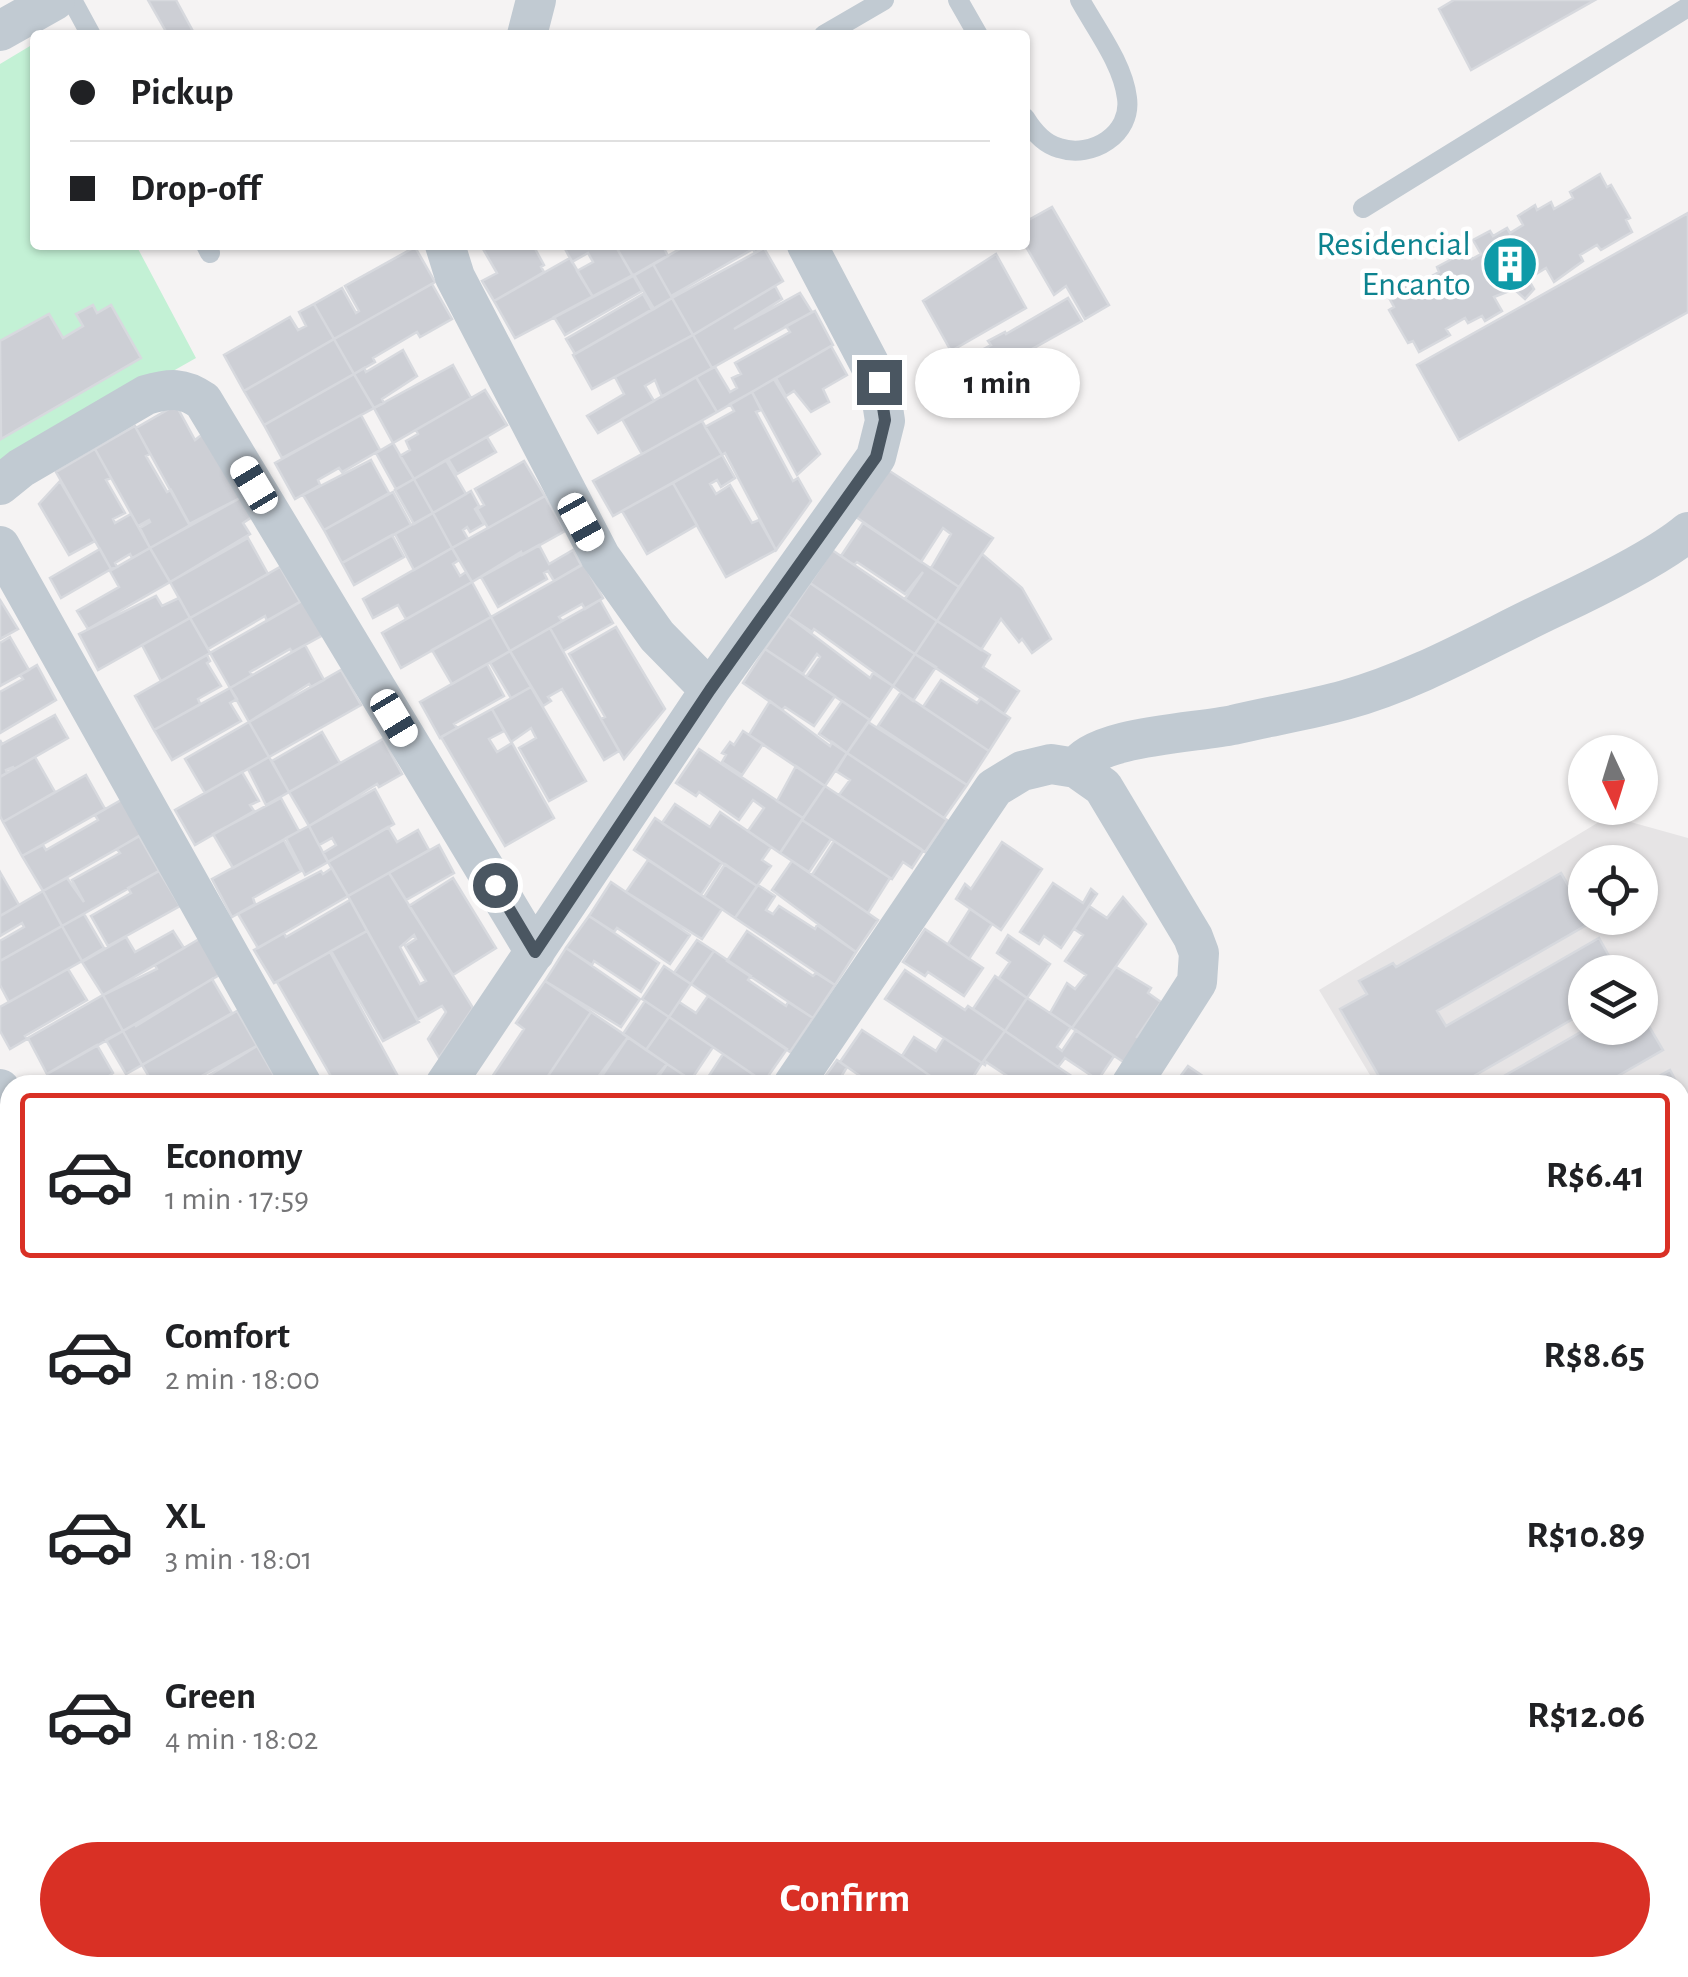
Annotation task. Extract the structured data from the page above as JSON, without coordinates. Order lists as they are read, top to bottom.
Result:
{
  "places": {
    "building": ["Residencial Encanto"]
  },
  "north": "bottom",
  "page": {
    "banner": ["Pickup", "Drop-off"],
    "bubble": "1 min",
    "list": [
      {
        "name": "Economy",
        "note": "1 min · 17:59",
        "value": "R$6.41"
      },
      {
        "name": "Comfort",
        "note": "2 min · 18:00",
        "value": "R$8.65"
      },
      {
        "name": "XL",
        "note": "3 min · 18:01",
        "value": "R$10.89"
      },
      {
        "name": "Green",
        "note": "4 min · 18:02",
        "value": "R$12.06"
      }
    ],
    "buttons": "Confirm"
  }
}
